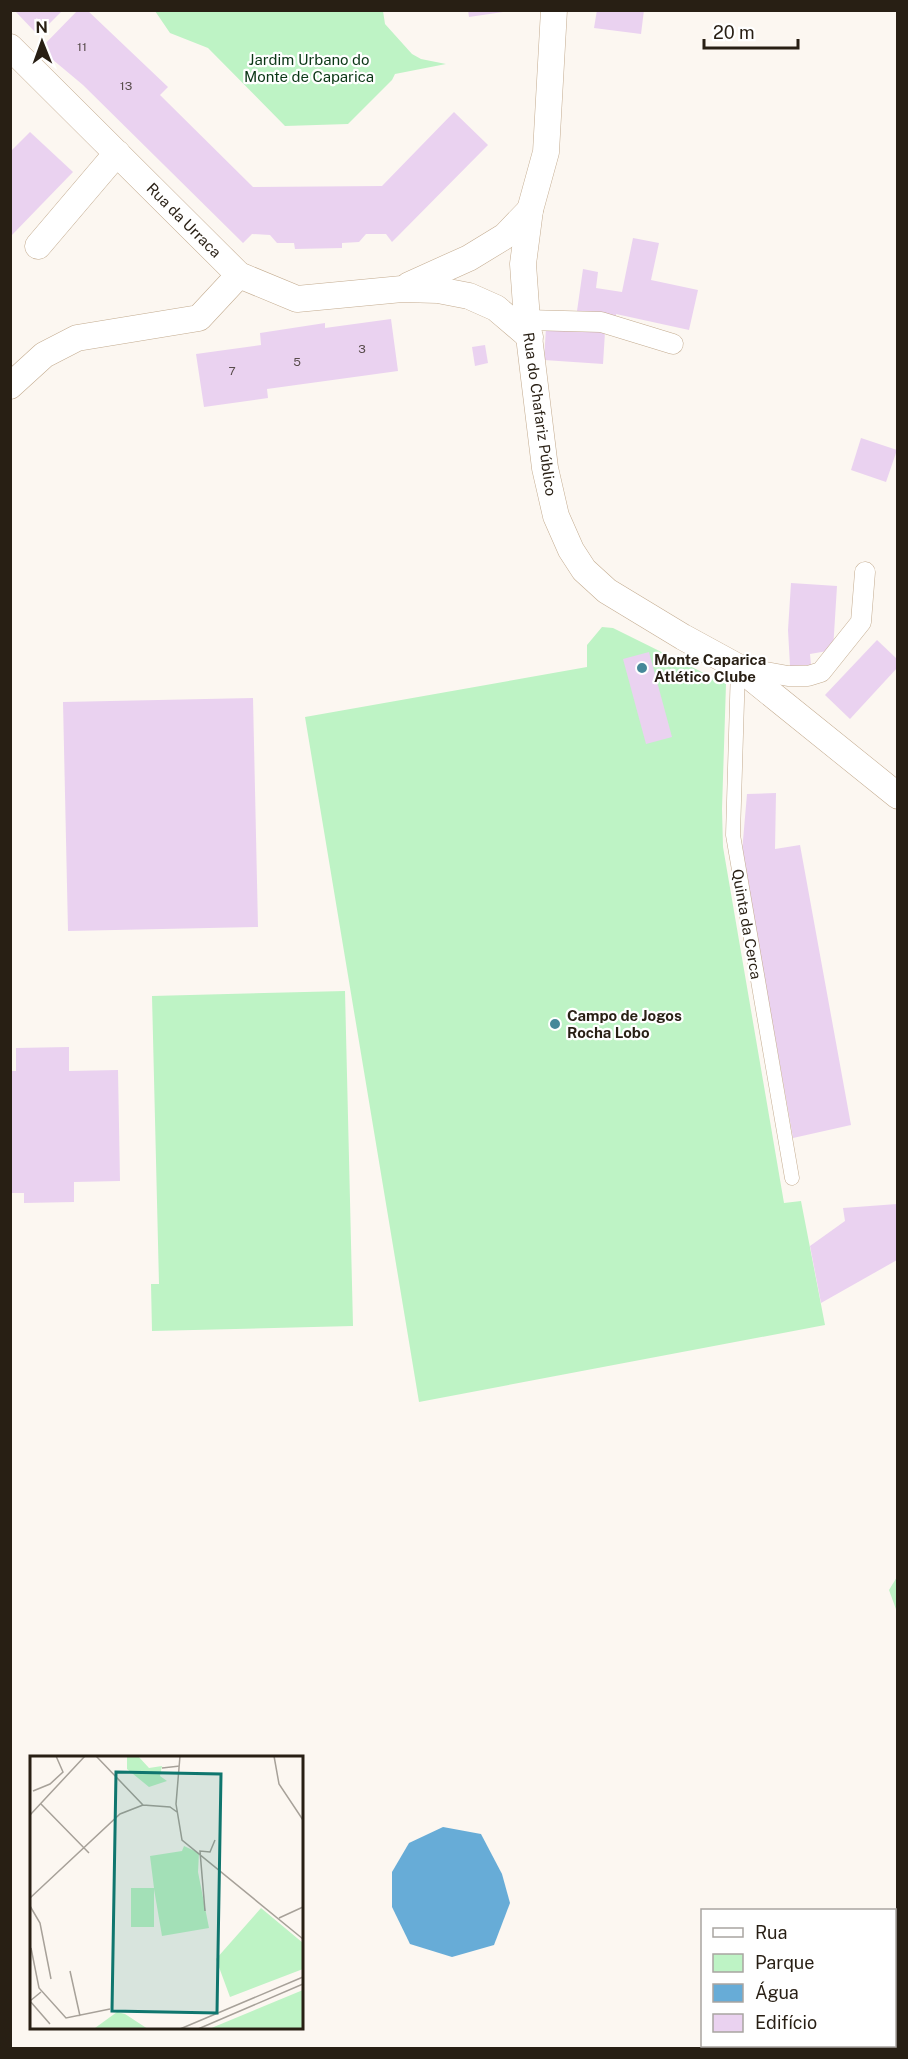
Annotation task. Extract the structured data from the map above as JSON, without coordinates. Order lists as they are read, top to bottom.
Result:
{
  "streets": {
    "street": ["Rua da Urraca", "Rua do Chafariz Público"],
    "lane": ["Quinta da Cerca"]
  },
  "crossings": [
    ["Rua da Urraca", "Rua do Chafariz Público"],
    ["Rua do Chafariz Público", "Quinta da Cerca"]
  ],
  "parks": ["Jardim Urbano do Monte de Caparica"],
  "places": ["Monte Caparica Atlético Clube", "Campo de Jogos Rocha Lobo"],
  "house_numbers": [
    "11",
    "13",
    "3",
    "5",
    "7"
  ],
  "legend": [
    "Rua",
    "Parque",
    "Água",
    "Edifício"
  ],
  "scale_bar": "20 m",
  "north": "top"
}
